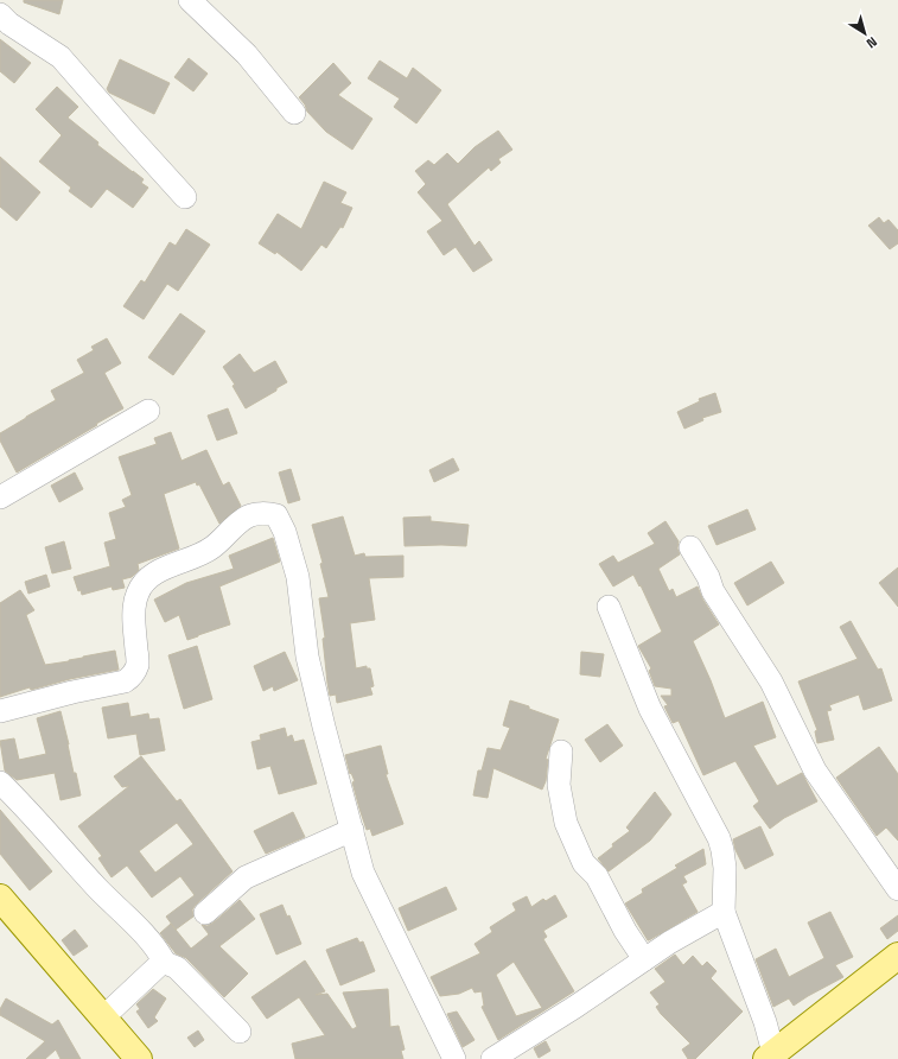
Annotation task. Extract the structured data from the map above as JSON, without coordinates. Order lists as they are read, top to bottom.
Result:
{
  "north": "bottom right"
}
